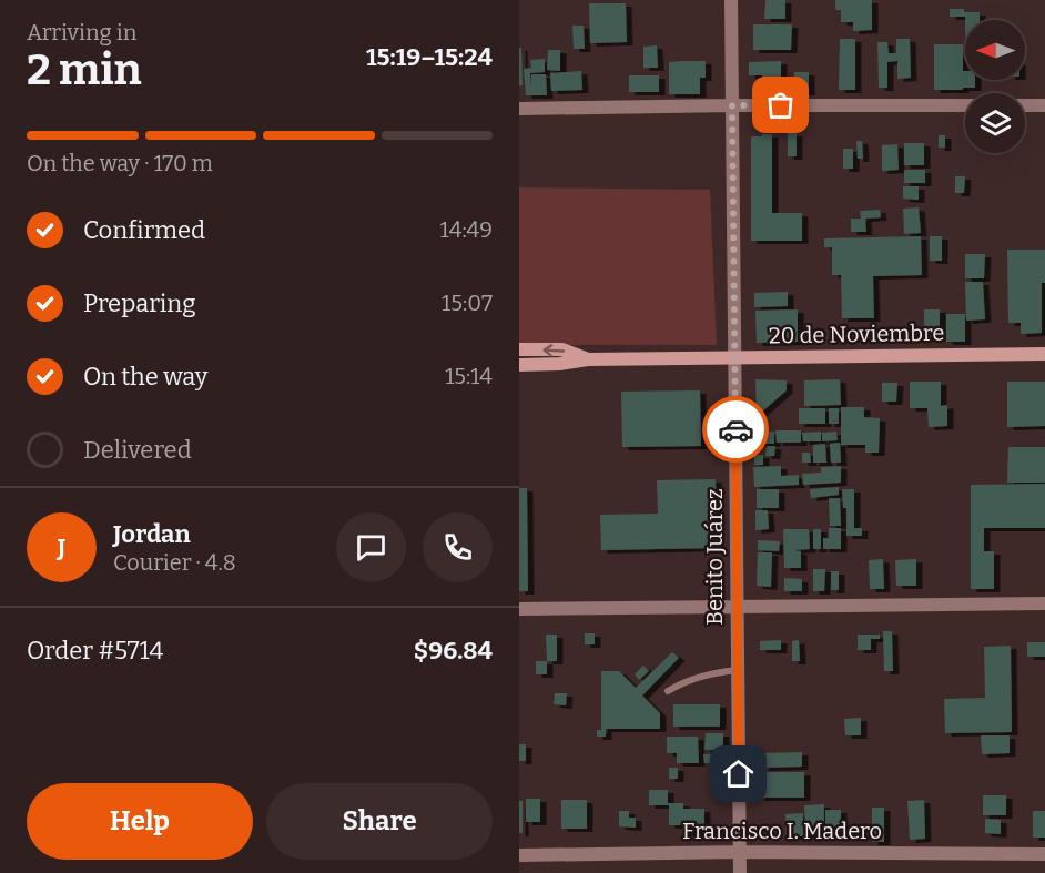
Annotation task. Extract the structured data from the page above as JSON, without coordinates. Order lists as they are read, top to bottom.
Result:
{
  "streets": {
    "main road": ["20 de Noviembre"],
    "street": ["Benito Juárez", "Francisco I. Madero"]
  },
  "crossings": [
    ["20 de Noviembre", "Benito Juárez"],
    ["Benito Juárez", "Francisco I. Madero"]
  ],
  "north": "left",
  "page": {
    "heading": ["2 min", "Arriving in", "15:19–15:24"],
    "panel": [
      "Jordan",
      "Courier · 4.8",
      "Order #5714",
      "$96.84"
    ],
    "bar": "On the way · 170 m",
    "list": [
      ["Confirmed", "14:49"],
      ["Preparing", "15:07"],
      ["On the way", "15:14"],
      "Delivered"
    ],
    "round": "J",
    "buttons": ["Help", "Share"]
  }
}
